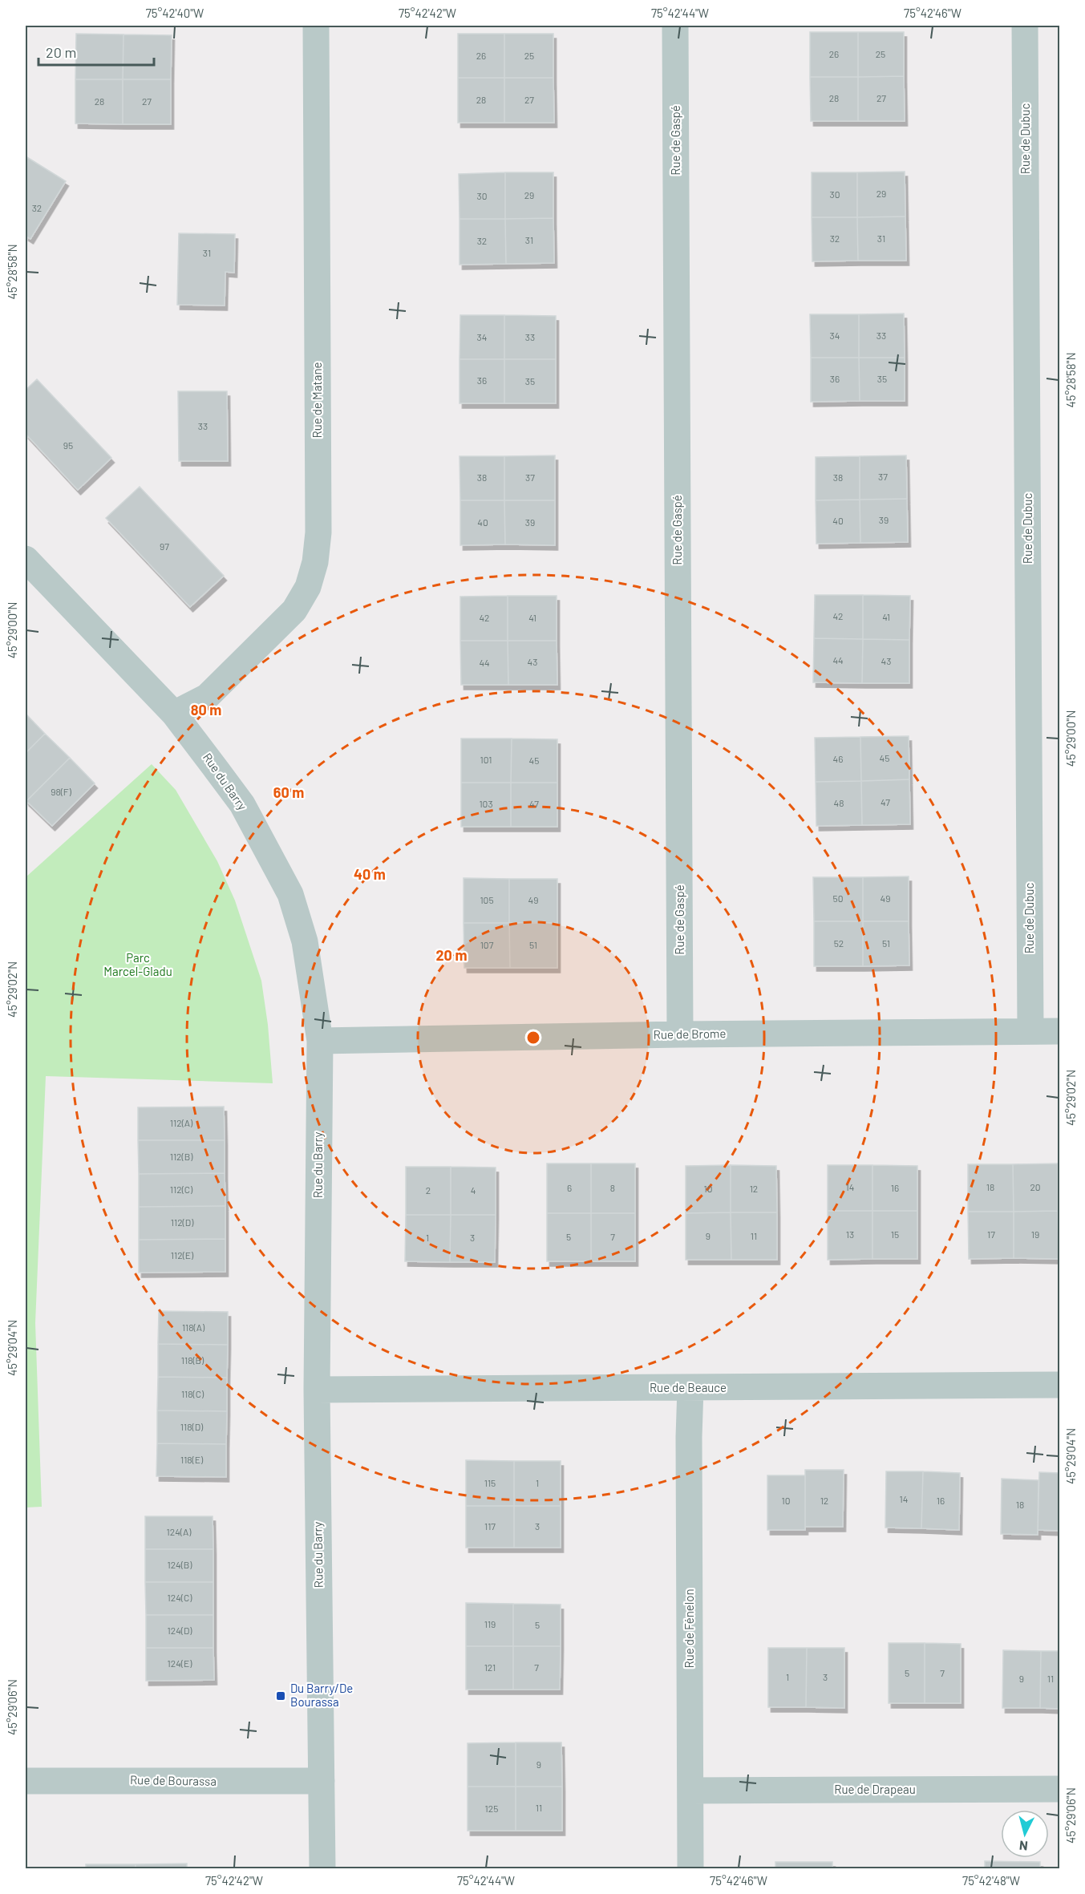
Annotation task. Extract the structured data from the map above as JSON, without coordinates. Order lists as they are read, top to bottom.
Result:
{
  "streets": {
    "street": [
      "Rue de Dubuc",
      "Rue de Gaspé",
      "Rue de Matane",
      "Rue du Barry",
      "Rue de Brome",
      "Rue de Beauce",
      "Rue de Fénelon",
      "Rue de Bourassa",
      "Rue de Drapeau"
    ]
  },
  "crossings": [
    ["Rue de Dubuc", "Rue de Brome"],
    ["Rue de Gaspé", "Rue de Brome"],
    ["Rue de Matane", "Rue du Barry"],
    ["Rue du Barry", "Rue de Brome"],
    ["Rue du Barry", "Rue de Beauce"],
    ["Rue du Barry", "Rue de Bourassa"],
    ["Rue de Beauce", "Rue de Fénelon"],
    ["Rue de Fénelon", "Rue de Drapeau"]
  ],
  "parks": ["Parc Marcel-Gladu"],
  "places": {
    "transit": ["Du Barry/De Bourassa"]
  },
  "house_numbers": [
    "26",
    "25",
    "26",
    "25",
    "28",
    "27",
    "28",
    "27",
    "28",
    "27",
    "29",
    "30",
    "29",
    "30",
    "32",
    "32",
    "31",
    "31",
    "32",
    "31",
    "34",
    "33",
    "34",
    "33",
    "36",
    "35",
    "36",
    "35",
    "33",
    "95",
    "37",
    "38",
    "37",
    "38",
    "39",
    "40",
    "40",
    "39",
    "97",
    "42",
    "41",
    "42",
    "41",
    "44",
    "43",
    "43",
    "44",
    "45",
    "46",
    "101",
    "45",
    "98(F)",
    "47",
    "48",
    "103",
    "47",
    "50",
    "49",
    "105",
    "49",
    "52",
    "51",
    "107",
    "51",
    "112(A)",
    "112(B)",
    "14",
    "18",
    "20",
    "6",
    "8",
    "16",
    "10",
    "12",
    "112(C)",
    "2",
    "4",
    "112(D)",
    "13",
    "15",
    "17",
    "19",
    "9",
    "11",
    "5",
    "7",
    "1",
    "3",
    "112(E)",
    "118(A)",
    "118(B)",
    "118(C)",
    "118(D)",
    "118(E)",
    "115",
    "1",
    "14",
    "10",
    "12",
    "16",
    "18",
    "117",
    "3",
    "124(A)",
    "124(B)",
    "124(C)",
    "119",
    "5",
    "124(D)",
    "124(E)",
    "121",
    "7",
    "5",
    "7",
    "1",
    "3",
    "9",
    "11",
    "9",
    "11",
    "125"
  ],
  "scale_bar": "20 m",
  "north": "bottom",
  "coordinates": [
    "75°42'40\"W",
    "75°42'42\"W",
    "75°42'44\"W",
    "75°42'46\"W",
    "45°28'58\"N",
    "45°29'00\"N",
    "45°29'02\"N",
    "45°29'04\"N",
    "45°29'06\"N",
    "75°42'48\"W"
  ],
  "rings": [
    "80 m",
    "60 m",
    "40 m",
    "20 m"
  ]
}
